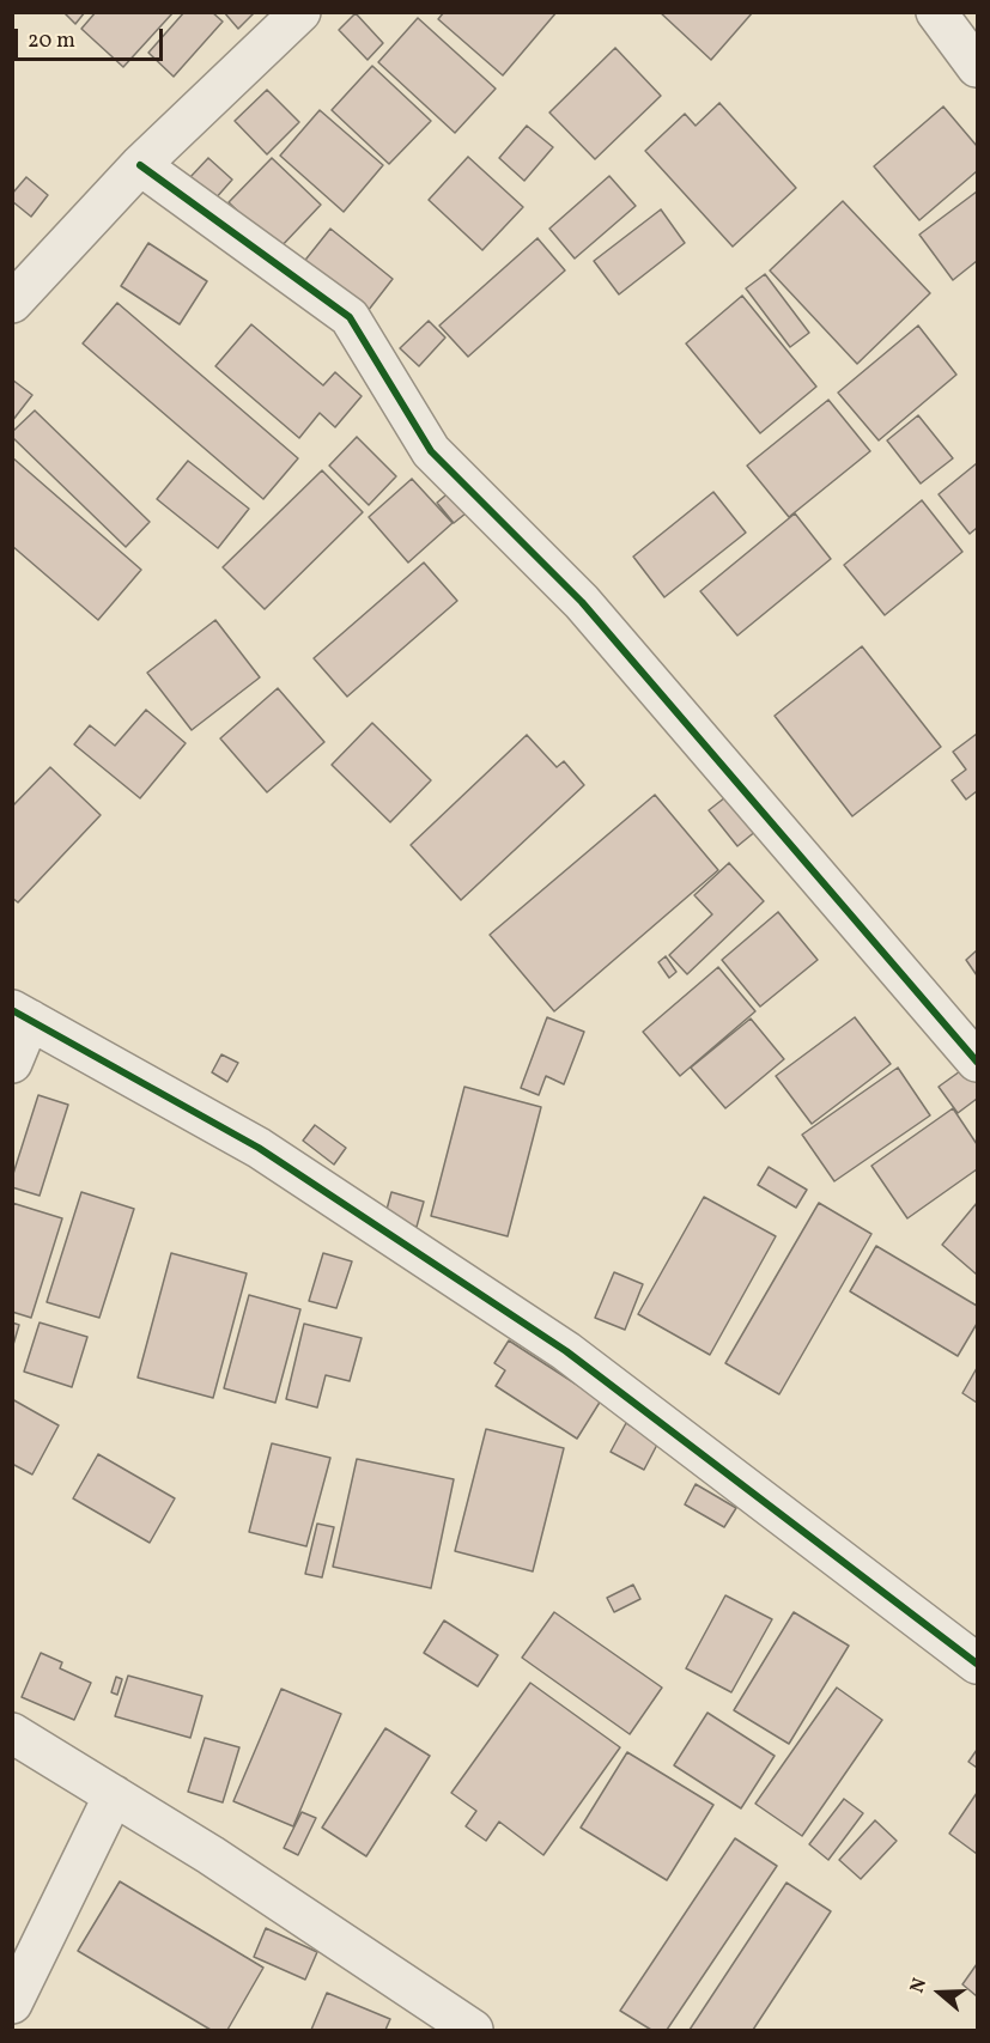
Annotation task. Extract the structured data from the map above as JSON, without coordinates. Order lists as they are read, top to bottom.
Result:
{
  "scale_bar": "20 m",
  "north": "left"
}
